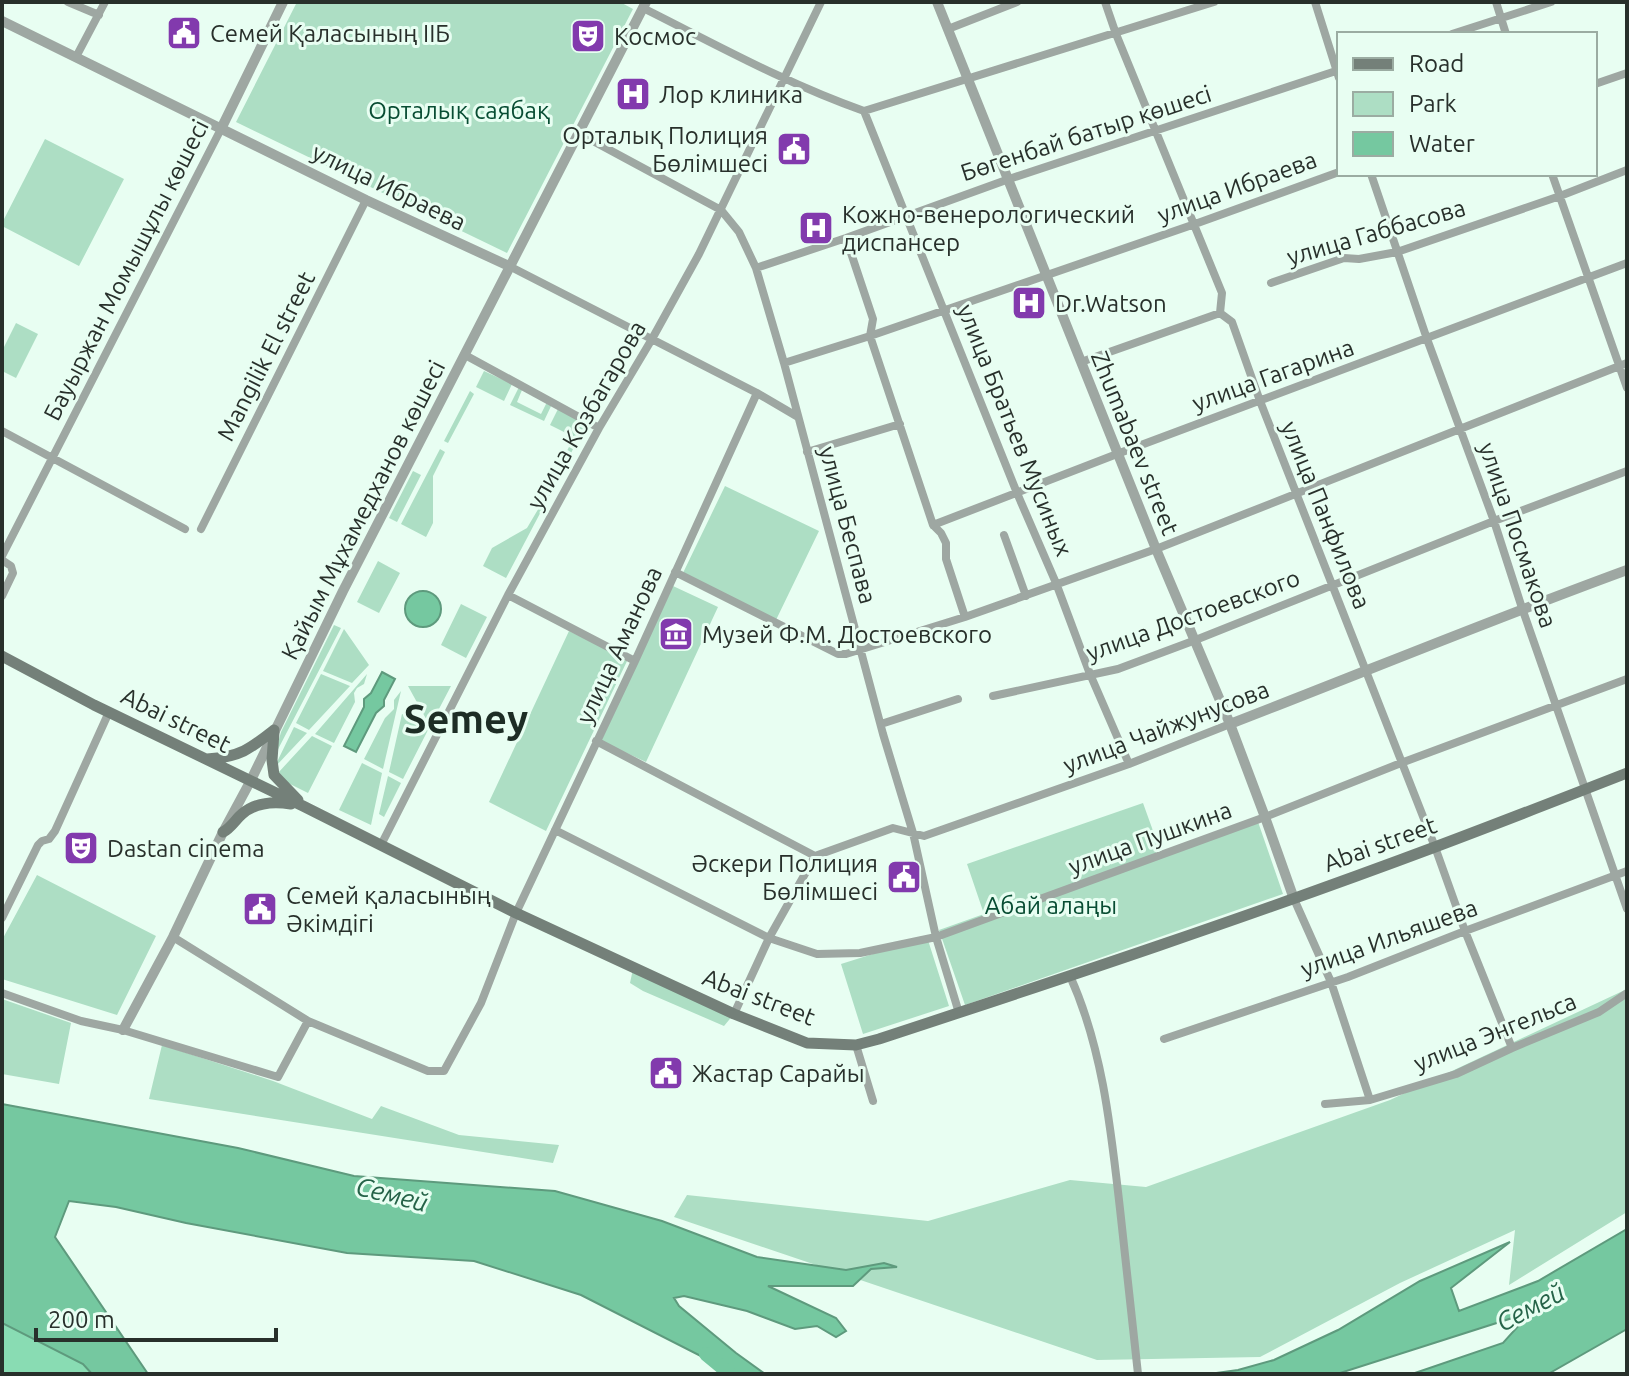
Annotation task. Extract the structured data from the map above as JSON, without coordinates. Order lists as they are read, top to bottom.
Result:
{
  "streets": {
    "main road": ["Abai street"],
    "street": [
      "Бөгенбай батыр көшесі",
      "улица Ибраева",
      "улица Габбасова",
      "Бауыржан Момышұлы көшесі",
      "Mangilik El street",
      "улица Гагарина",
      "улица Козбагарова",
      "улица Братьев Мусиных",
      "Zhumabaev street",
      "Қайым Мұхамедханов көшесі",
      "улица Панфилова",
      "улица Беспава",
      "улица Посмакова",
      "улица Достоевского",
      "улица Аманова",
      "улица Чайжунусова",
      "улица Пушкина",
      "улица Ильяшева",
      "улица Энгельса"
    ]
  },
  "crossings": [
    ["Бөгенбай батыр көшесі", "улица Братьев Мусиных"],
    ["Бөгенбай батыр көшесі", "Zhumabaev street"],
    ["Бөгенбай батыр көшесі", "улица Панфилова"],
    ["Бөгенбай батыр көшесі", "улица Беспава"],
    ["улица Ибраева", "Бауыржан Момышұлы көшесі"],
    ["улица Ибраева", "Mangilik El street"],
    ["улица Ибраева", "улица Козбагарова"],
    ["улица Ибраева", "улица Братьев Мусиных"],
    ["улица Ибраева", "Zhumabaev street"],
    ["улица Ибраева", "Қайым Мұхамедханов көшесі"],
    ["улица Ибраева", "улица Панфилова"],
    ["улица Ибраева", "улица Беспава"],
    ["улица Ибраева", "улица Аманова"],
    ["улица Габбасова", "улица Посмакова"],
    ["улица Гагарина", "улица Братьев Мусиных"],
    ["улица Гагарина", "Zhumabaev street"],
    ["улица Гагарина", "улица Панфилова"],
    ["улица Гагарина", "улица Посмакова"],
    ["улица Козбагарова", "улица Беспава"],
    ["улица Козбагарова", "Abai street"],
    ["улица Братьев Мусиных", "улица Достоевского"],
    ["улица Братьев Мусиных", "улица Чайжунусова"],
    ["Zhumabaev street", "улица Достоевского"],
    ["Zhumabaev street", "Abai street"],
    ["Zhumabaev street", "улица Чайжунусова"],
    ["Zhumabaev street", "улица Пушкина"],
    ["Қайым Мұхамедханов көшесі", "улица Беспава"],
    ["Қайым Мұхамедханов көшесі", "Abai street"],
    ["улица Панфилова", "улица Достоевского"],
    ["улица Панфилова", "Abai street"],
    ["улица Панфилова", "улица Чайжунусова"],
    ["улица Панфилова", "улица Пушкина"],
    ["улица Панфилова", "улица Ильяшева"],
    ["улица Панфилова", "улица Энгельса"],
    ["улица Беспава", "Abai street"],
    ["улица Беспава", "улица Чайжунусова"],
    ["улица Беспава", "улица Пушкина"],
    ["улица Посмакова", "улица Достоевского"],
    ["улица Посмакова", "Abai street"],
    ["улица Посмакова", "улица Чайжунусова"],
    ["улица Посмакова", "улица Пушкина"],
    ["улица Посмакова", "улица Ильяшева"],
    ["улица Аманова", "Abai street"],
    ["улица Аманова", "улица Пушкина"]
  ],
  "districts": ["Semey"],
  "water": ["Семей"],
  "parks": ["Орталық саябақ", "Абай алаңы"],
  "places": {
    "public building": [
      "Семей Қаласының ІІБ",
      "Орталық Полиция Бөлімшесі",
      "Әскери Полиция Бөлімшесі",
      "Семей қаласының Әкімдігі",
      "Жастар Сарайы"
    ],
    "theatre": ["Космос", "Dastan cinema"],
    "hospital": ["Лор клиника", "Кожно-венерологический диспансер", "Dr.Watson"],
    "museum": ["Музей Ф.М. Достоевского"]
  },
  "legend": ["Road", "Park", "Water"],
  "scale_bar": "200 m"
}
